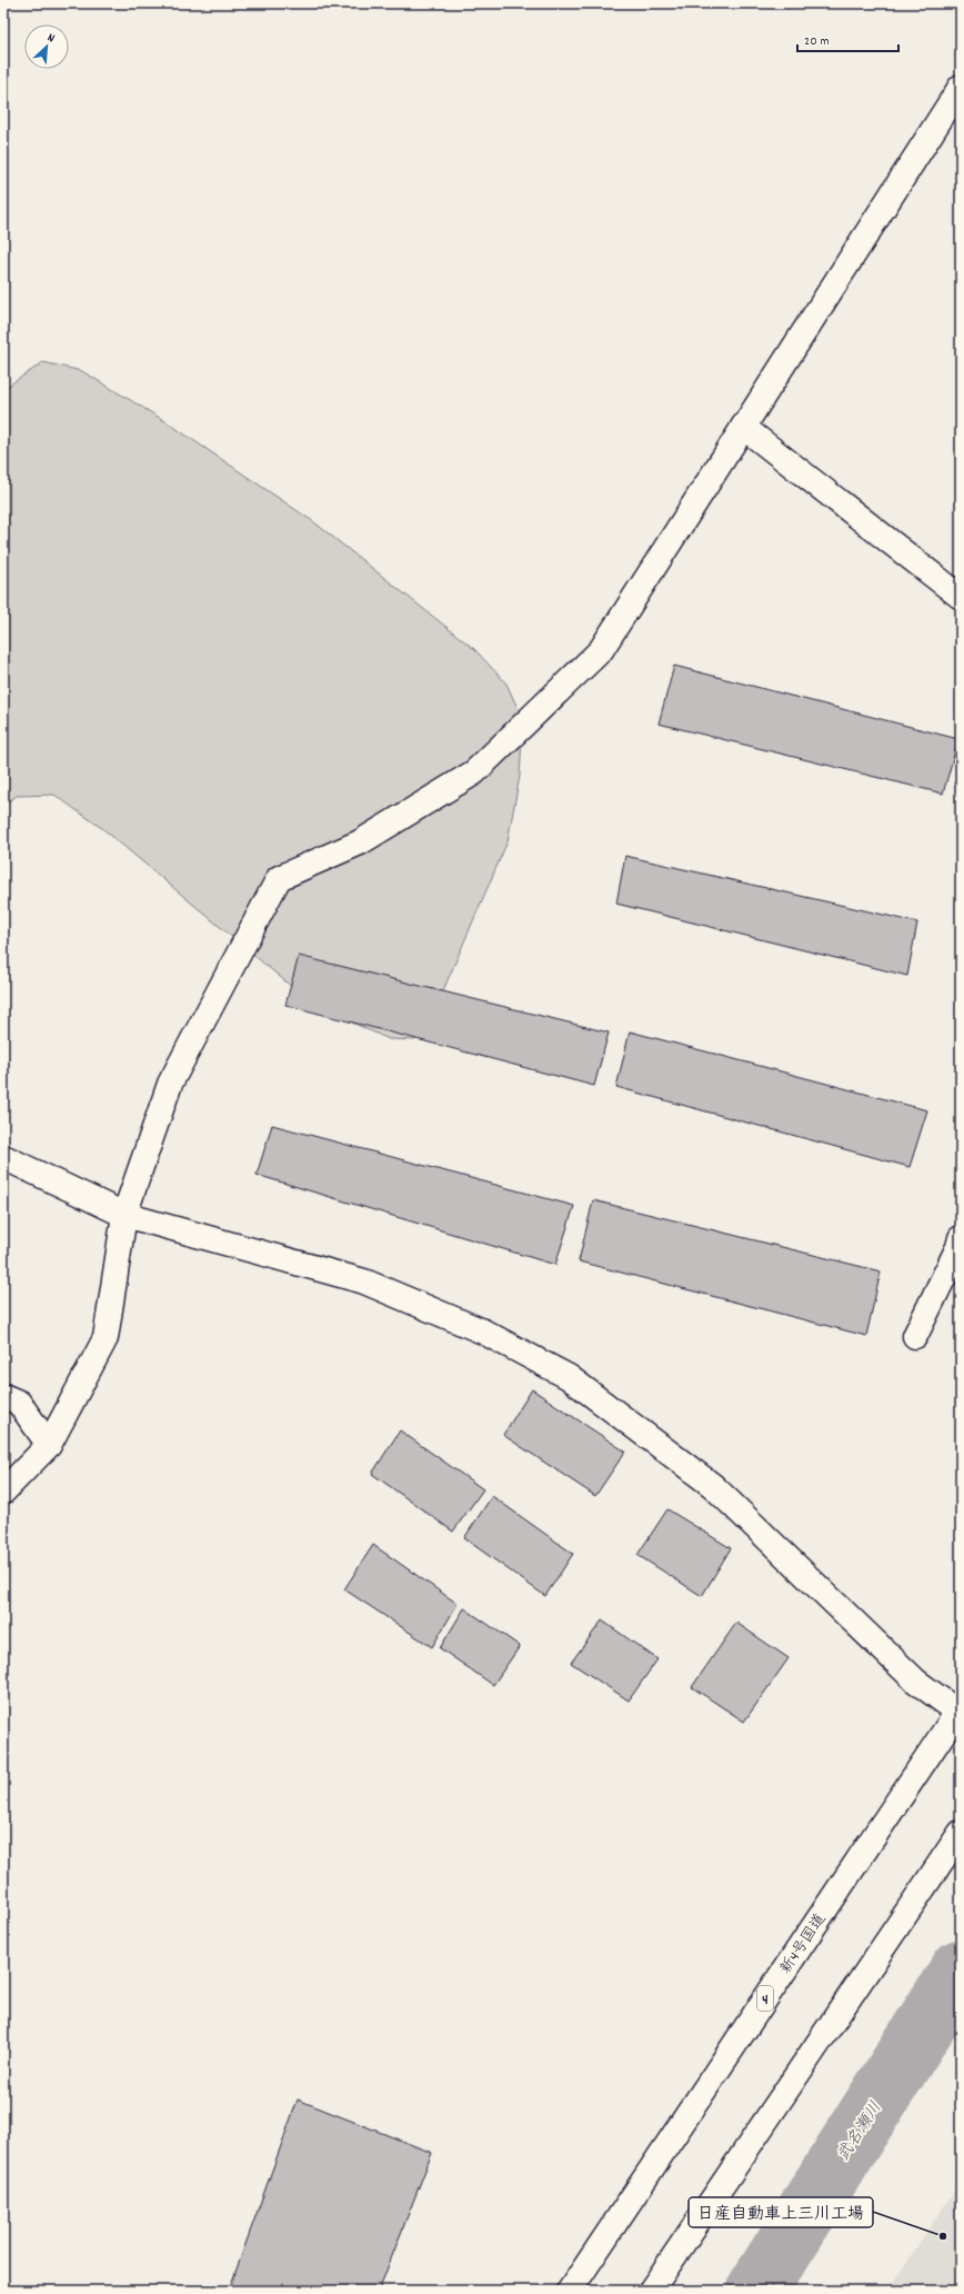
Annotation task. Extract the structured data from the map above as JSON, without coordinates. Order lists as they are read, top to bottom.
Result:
{
  "streets": {
    "main road": ["新4号国道", "4"]
  },
  "water": ["武名瀬川"],
  "places": ["日産自動車上三川工場"],
  "scale_bar": "20 m",
  "north": "top right"
}
